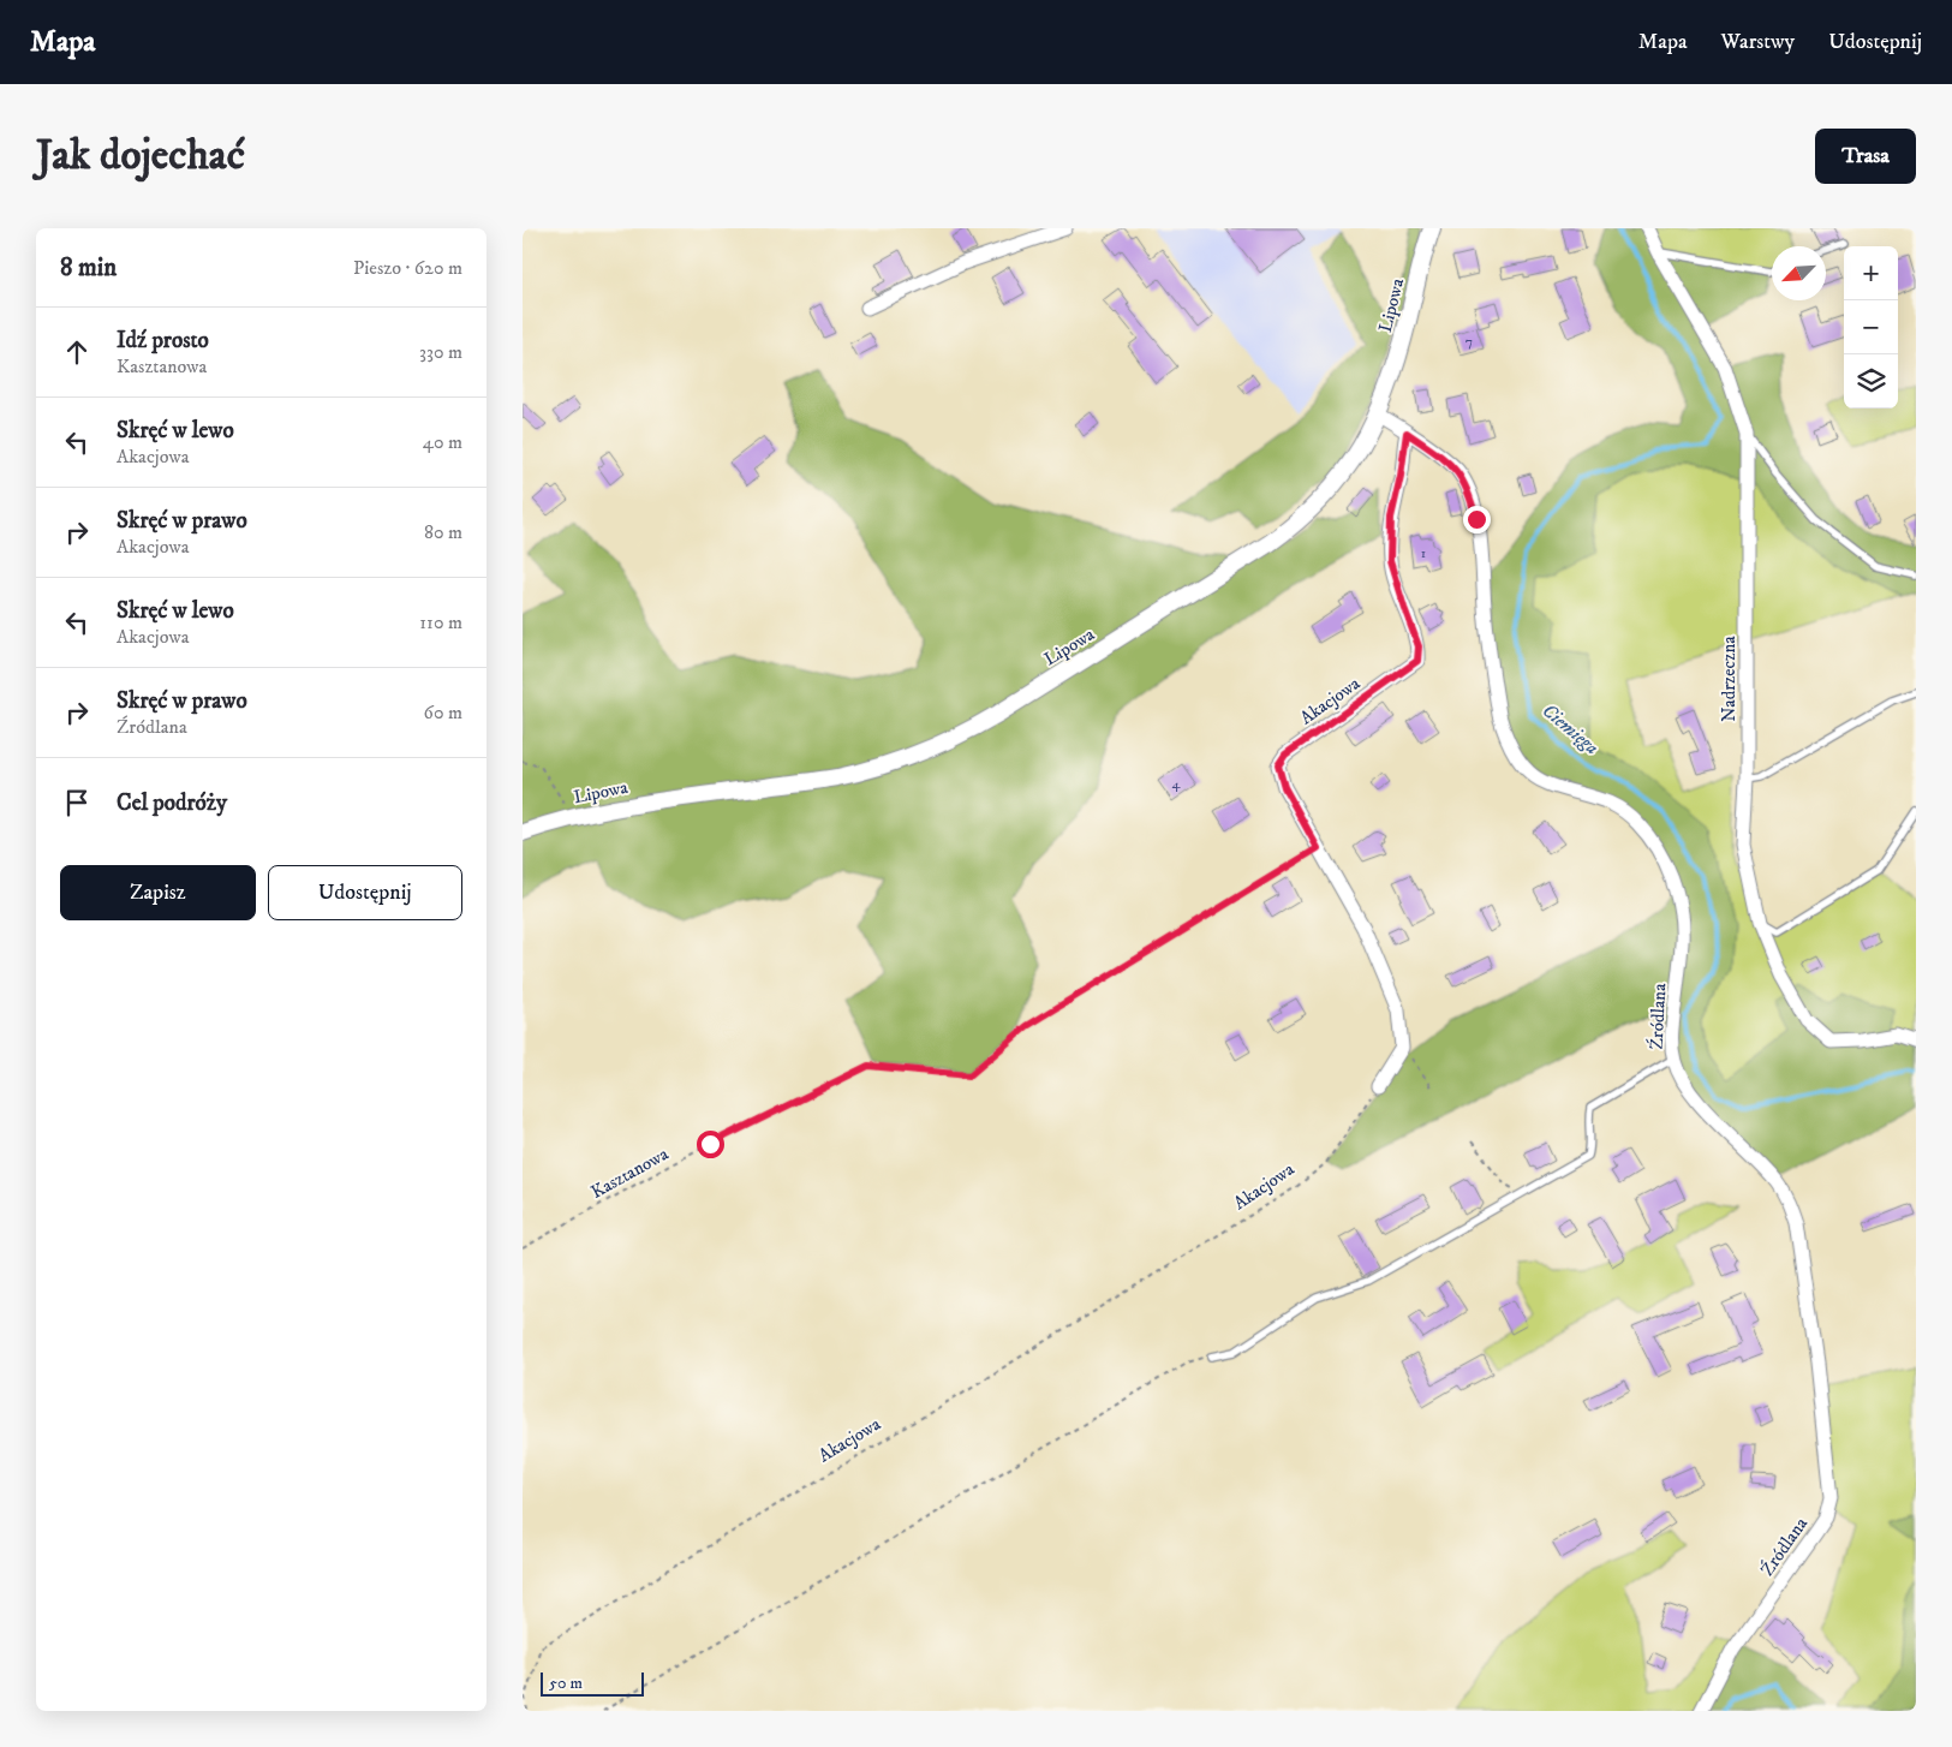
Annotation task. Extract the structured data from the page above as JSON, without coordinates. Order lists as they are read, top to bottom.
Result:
{
  "streets": {
    "street": [
      "Lipowa",
      "Nadrzeczna",
      "Akacjowa",
      "Źródlana"
    ],
    "path": ["Kasztanowa"]
  },
  "crossings": [
    ["Lipowa", "Źródlana"],
    ["Akacjowa", "Źródlana"],
    ["Akacjowa", "Kasztanowa"]
  ],
  "water": ["Ciemięga"],
  "house_numbers": ["7", "1", "4"],
  "scale_bar": "50 m",
  "north": "bottom left",
  "page": {
    "header": "Mapa",
    "nav": ["Mapa", "Warstwy", "Udostępnij"],
    "buttons": [
      "Trasa",
      ["Zapisz", "Udostępnij"]
    ],
    "title": "Jak dojechać",
    "heading": ["8 min", "Pieszo · 620 m"],
    "map_buttons": ["+", "−"],
    "list": [
      ["Idź prosto", "Kasztanowa", "330 m"],
      ["Skręć w lewo", "Akacjowa", "40 m"],
      ["Skręć w prawo", "Akacjowa", "80 m"],
      ["Skręć w lewo", "Akacjowa", "110 m"],
      ["Skręć w prawo", "Źródlana", "60 m"],
      "Cel podróży"
    ],
    "scale": "50 m"
  }
}
